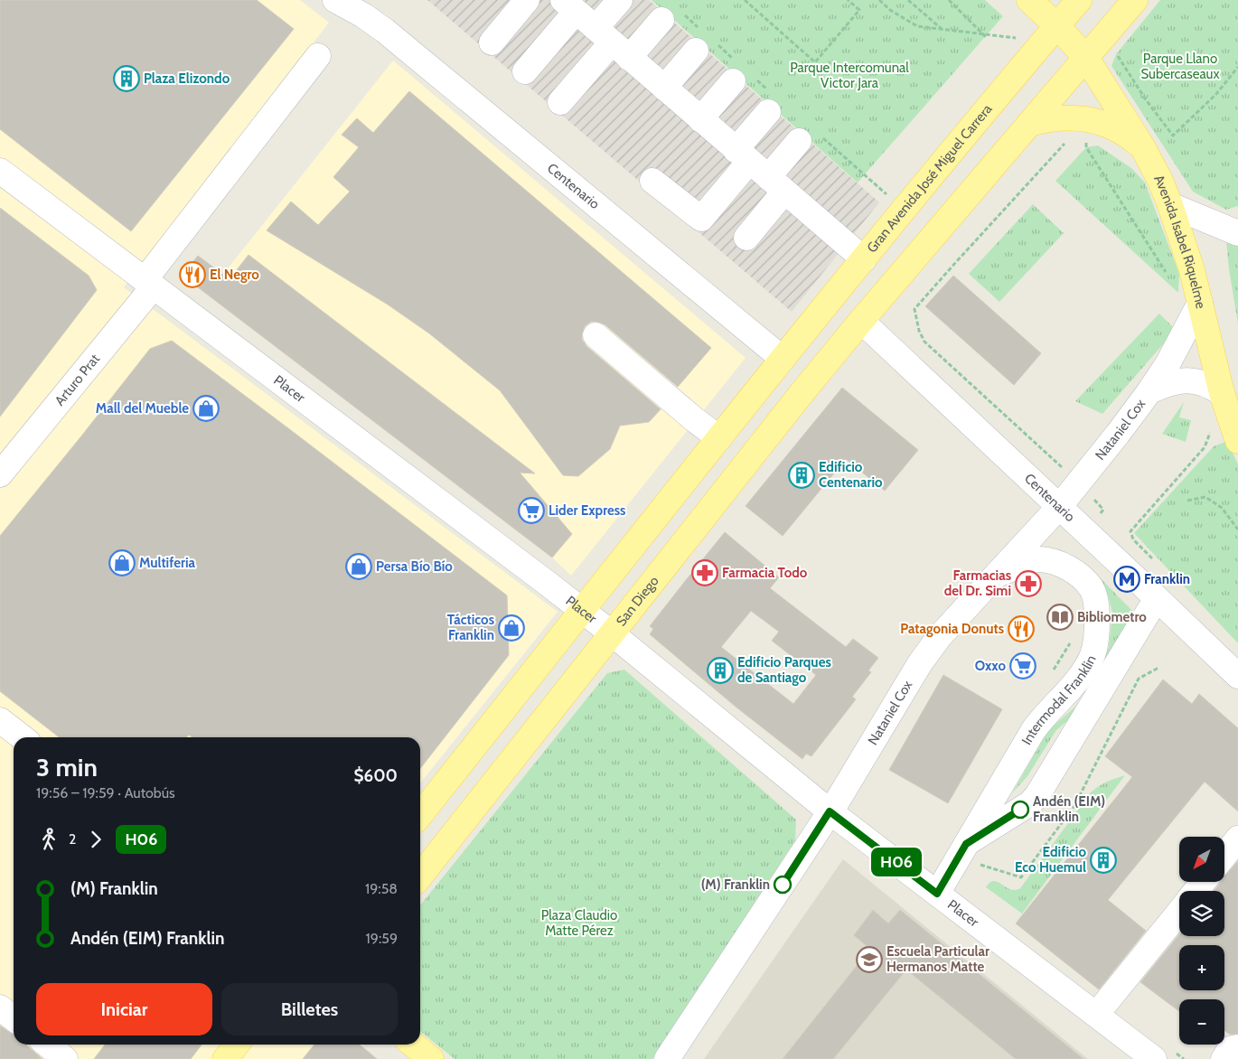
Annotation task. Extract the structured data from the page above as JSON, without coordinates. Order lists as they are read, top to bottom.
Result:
{
  "streets": {
    "main road": ["Gran Avenida José Miguel Carrera", "Avenida Isabel Riquelme", "San Diego"],
    "street": [
      "Centenario",
      "Arturo Prat",
      "Placer",
      "Nataniel Cox",
      "Intermodal Franklin"
    ]
  },
  "crossings": [
    ["Gran Avenida José Miguel Carrera", "Centenario"],
    ["Gran Avenida José Miguel Carrera", "Avenida Isabel Riquelme"],
    ["Centenario", "Nataniel Cox"],
    ["Centenario", "San Diego"],
    ["Avenida Isabel Riquelme", "Nataniel Cox"],
    ["Arturo Prat", "Placer"],
    ["Placer", "Nataniel Cox"],
    ["Placer", "San Diego"],
    ["Placer", "Intermodal Franklin"],
    ["Nataniel Cox", "Intermodal Franklin"]
  ],
  "parks": ["Parque Llano Subercaseaux", "Parque Intercomunal Victor Jara", "Plaza Claudio Matte Pérez"],
  "places": {
    "building": [
      "Plaza Elizondo",
      "Edificio Centenario",
      "Edificio Parques de Santiago",
      "Edificio Eco Huemul"
    ],
    "restaurant": ["El Negro", "Patagonia Donuts"],
    "shop": [
      "Mall del Mueble",
      "Multiferia",
      "Persa Bío Bío",
      "Tácticos Franklin"
    ],
    "supermarket": ["Lider Express", "Oxxo"],
    "pharmacy": ["Farmacia Todo", "Farmacias del Dr. Simi"],
    "metro station": ["Franklin"],
    "library": ["Bibliometro"],
    "other": ["Andén (EIM) Franklin", "(M) Franklin"],
    "school or university": ["Escuela Particular Hermanos Matte"]
  },
  "lines": ["bus line H06"],
  "north": "bottom left",
  "page": {
    "on_map": "H06",
    "heading": ["3 min", "19:56 – 19:59 · Autobús", "$600"],
    "legs": ["2", "H06"],
    "map_buttons": ["+", "−"],
    "list": [
      {
        "name": "(M) Franklin",
        "value": "19:58"
      },
      {
        "name": "Andén (EIM) Franklin",
        "value": "19:59"
      }
    ],
    "buttons": ["Iniciar", "Billetes"]
  }
}
